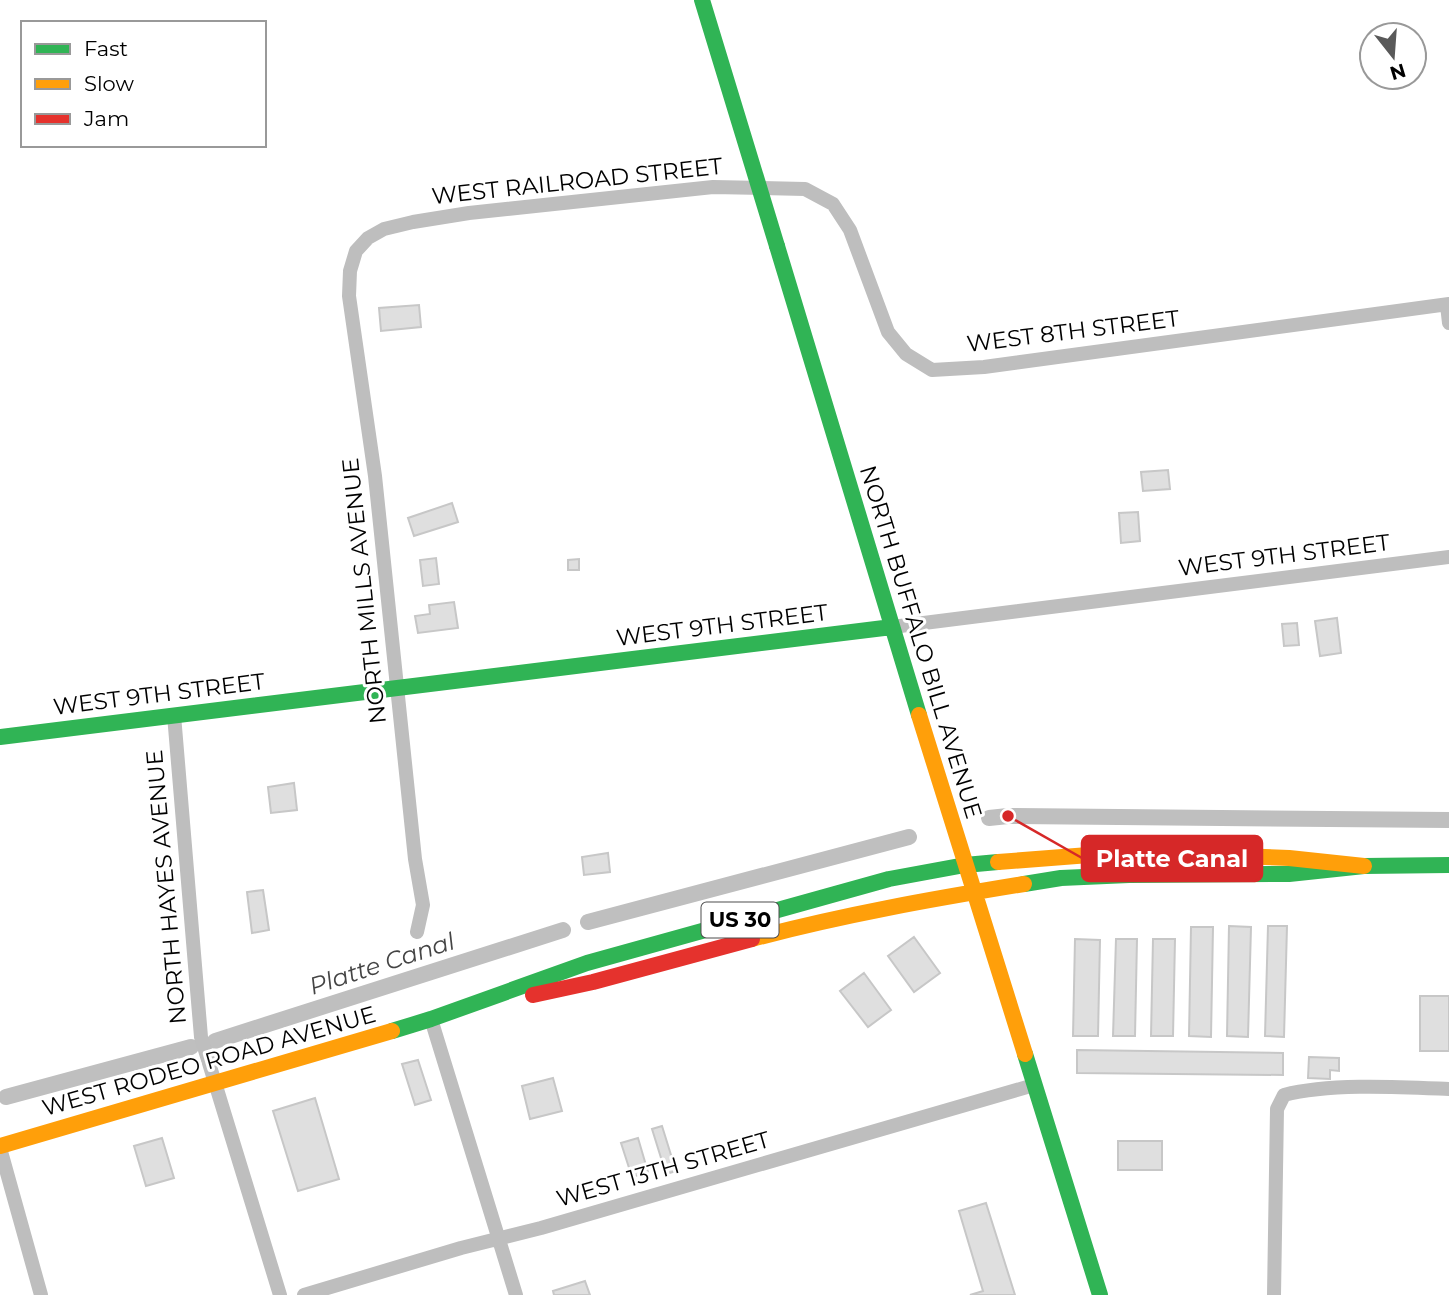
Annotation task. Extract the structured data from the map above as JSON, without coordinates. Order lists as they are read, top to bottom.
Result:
{
  "streets": {
    "main road": [
      "WEST 9TH STREET",
      "NORTH BUFFALO BILL AVENUE",
      "US 30",
      "WEST RODEO ROAD AVENUE"
    ],
    "street": [
      "WEST RAILROAD STREET",
      "WEST 8TH STREET",
      "NORTH MILLS AVENUE",
      "NORTH HAYES AVENUE",
      "WEST 13TH STREET"
    ]
  },
  "crossings": [
    ["WEST RAILROAD STREET", "WEST 8TH STREET"],
    ["WEST RAILROAD STREET", "NORTH MILLS AVENUE"],
    ["WEST 9TH STREET", "NORTH MILLS AVENUE"],
    ["WEST 9TH STREET", "NORTH BUFFALO BILL AVENUE"],
    ["WEST 9TH STREET", "NORTH HAYES AVENUE"],
    ["NORTH BUFFALO BILL AVENUE", "WEST RODEO ROAD AVENUE"],
    ["NORTH BUFFALO BILL AVENUE", "WEST 13TH STREET"],
    ["NORTH HAYES AVENUE", "WEST RODEO ROAD AVENUE"]
  ],
  "water": ["Platte Canal"],
  "places": ["Platte Canal"],
  "legend": ["Fast", "Slow", "Jam"],
  "north": "bottom"
}
